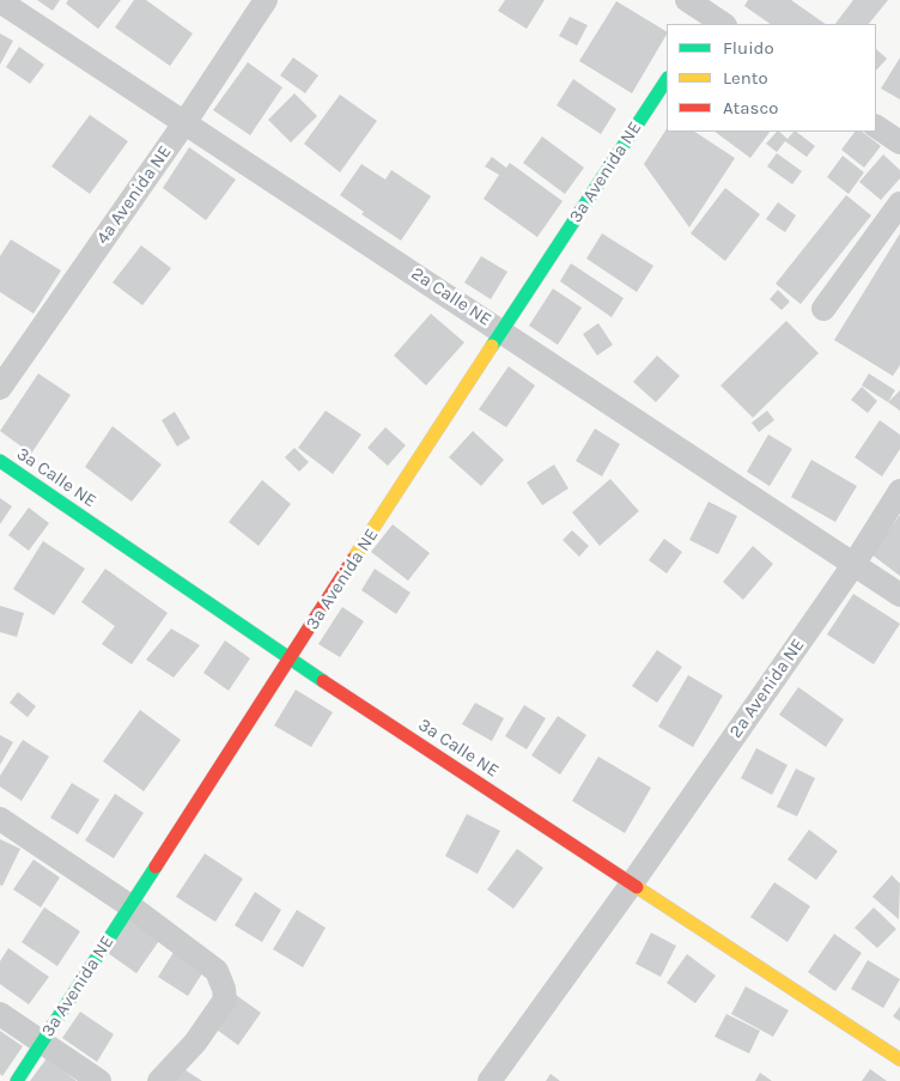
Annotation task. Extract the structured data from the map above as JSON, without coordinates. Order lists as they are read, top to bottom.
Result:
{
  "streets": {
    "street": [
      "3a Avenida NE",
      "4a Avenida NE",
      "2a Calle NE",
      "3a Calle NE",
      "2a Avenida NE"
    ]
  },
  "crossings": [
    ["3a Avenida NE", "2a Calle NE"],
    ["3a Avenida NE", "3a Calle NE"],
    ["4a Avenida NE", "2a Calle NE"],
    ["2a Calle NE", "2a Avenida NE"],
    ["3a Calle NE", "2a Avenida NE"]
  ],
  "legend": ["Fluido", "Lento", "Atasco"]
}
